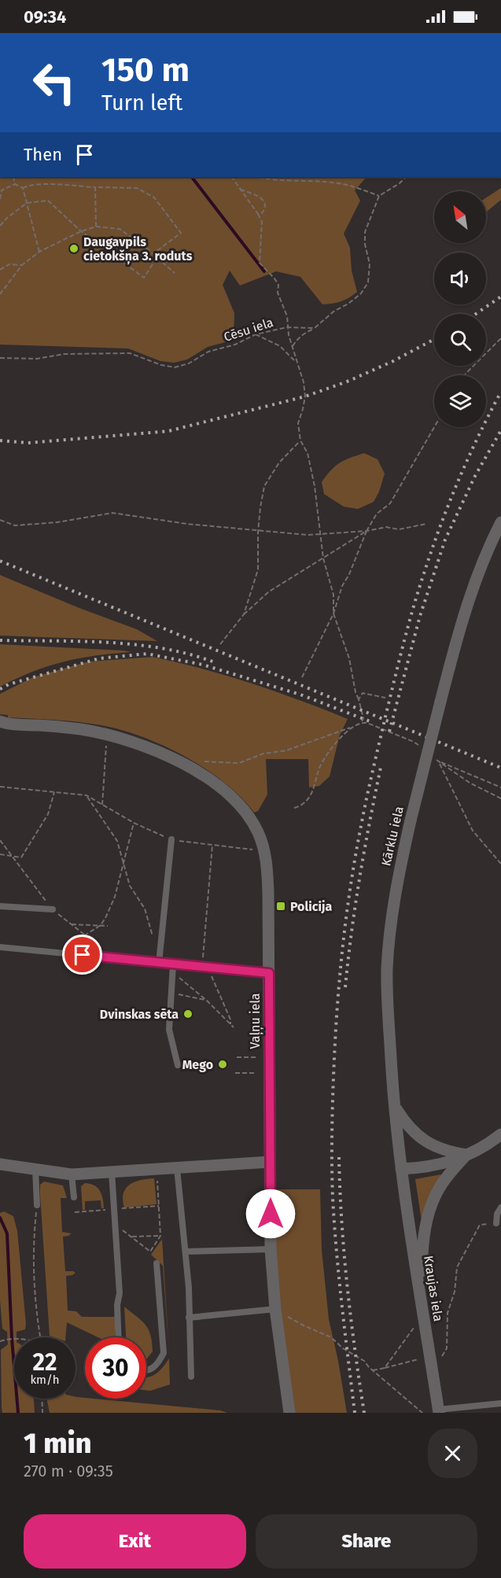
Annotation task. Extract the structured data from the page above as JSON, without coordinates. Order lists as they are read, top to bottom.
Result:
{
  "streets": {
    "street": ["Kārklu iela", "Vaļņu iela", "Kraujas iela"],
    "path": ["Cēsu iela"]
  },
  "crossings": [
    ["Kārklu iela", "Kraujas iela"]
  ],
  "places": {
    "other": ["Daugavpils cietokšņa 3. roduts", "Dvinskas sēta", "Mego"],
    "transit": ["Policija"]
  },
  "north": "top left",
  "page": {
    "status": "09:34",
    "turn": ["150 m", "Turn left"],
    "then": "Then",
    "speed": "22 km/h",
    "limit": "30",
    "heading": ["1 min", "270 m · 09:35"],
    "buttons": ["Exit", "Share"]
  }
}
